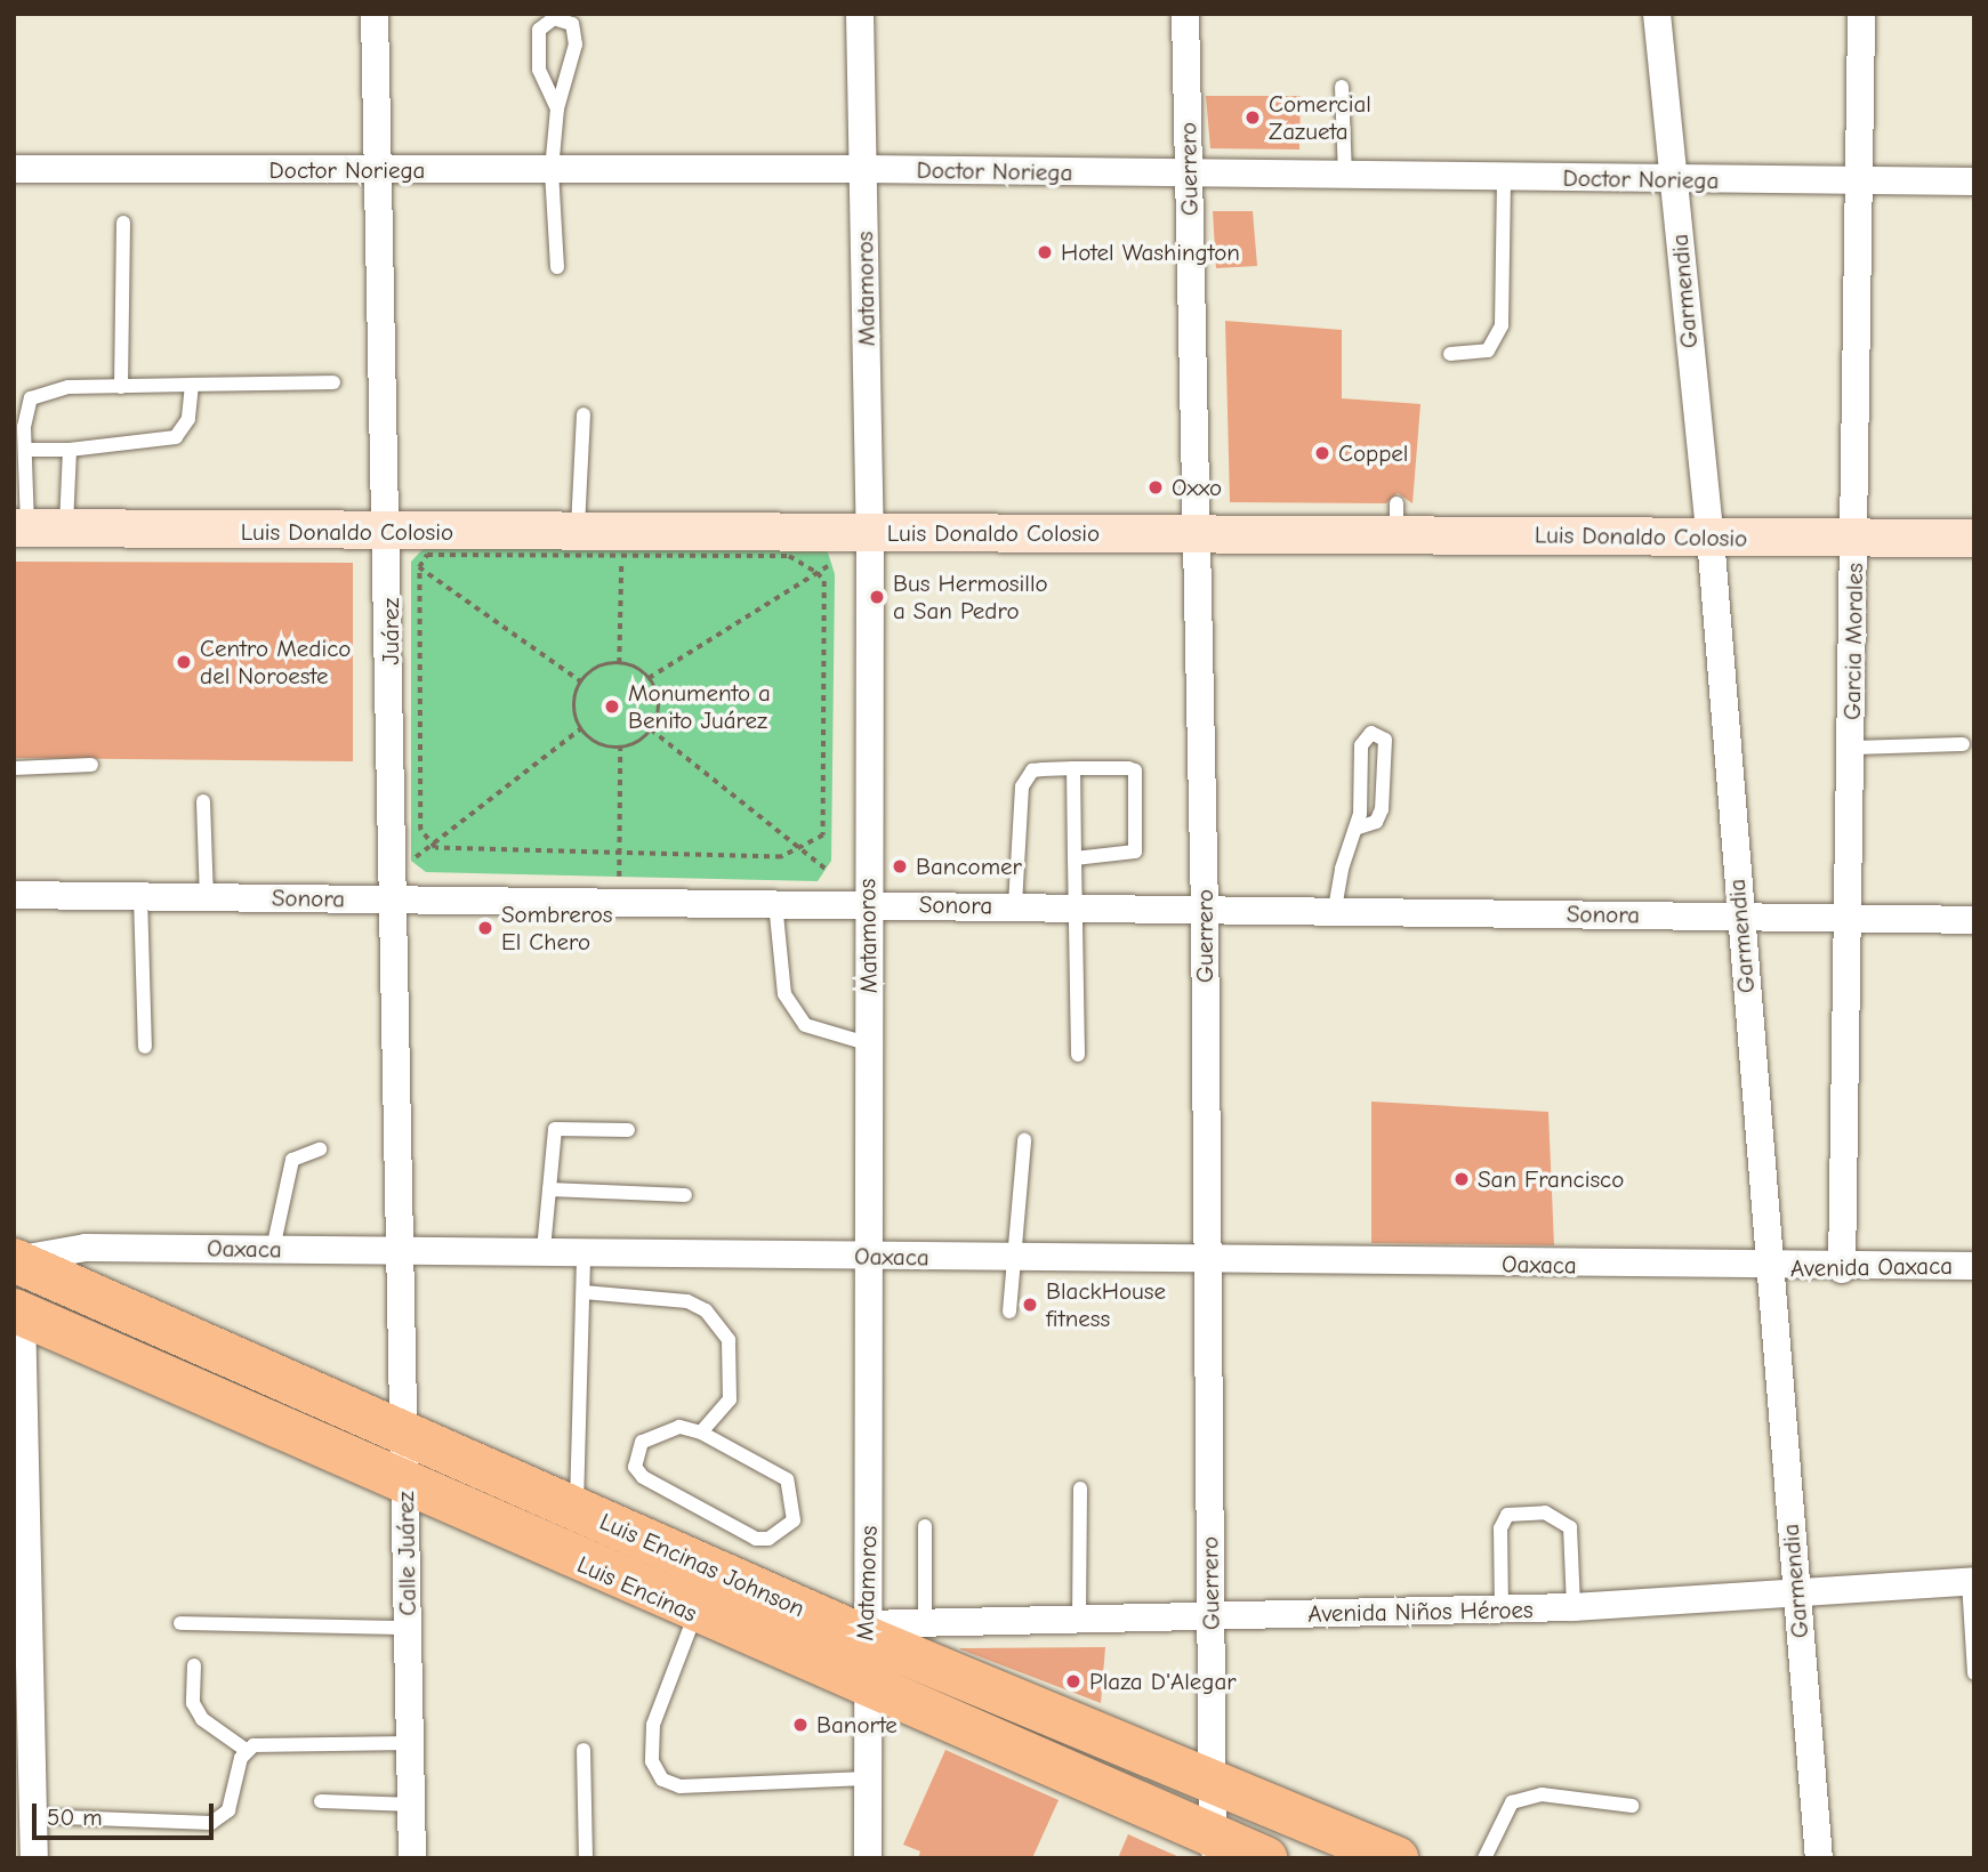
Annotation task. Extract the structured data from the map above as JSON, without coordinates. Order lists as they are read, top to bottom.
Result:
{
  "streets": {
    "main road": ["Luis Donaldo Colosio", "Luis Encinas Johnson", "Luis Encinas"],
    "street": [
      "Guerrero",
      "Doctor Noriega",
      "Matamoros",
      "Garmendia",
      "Juárez",
      "Garcia Morales",
      "Sonora",
      "Oaxaca",
      "Avenida Oaxaca",
      "Calle Juárez",
      "Avenida Niños Héroes"
    ]
  },
  "crossings": [
    ["Guerrero", "Doctor Noriega"],
    ["Guerrero", "Luis Donaldo Colosio"],
    ["Guerrero", "Sonora"],
    ["Guerrero", "Oaxaca"],
    ["Guerrero", "Luis Encinas Johnson"],
    ["Guerrero", "Luis Encinas"],
    ["Guerrero", "Avenida Niños Héroes"],
    ["Doctor Noriega", "Matamoros"],
    ["Doctor Noriega", "Garmendia"],
    ["Doctor Noriega", "Juárez"],
    ["Doctor Noriega", "Garcia Morales"],
    ["Matamoros", "Luis Donaldo Colosio"],
    ["Matamoros", "Sonora"],
    ["Matamoros", "Oaxaca"],
    ["Matamoros", "Luis Encinas Johnson"],
    ["Matamoros", "Luis Encinas"],
    ["Garmendia", "Luis Donaldo Colosio"],
    ["Garmendia", "Sonora"],
    ["Garmendia", "Oaxaca"],
    ["Garmendia", "Avenida Oaxaca"],
    ["Garmendia", "Avenida Niños Héroes"],
    ["Luis Donaldo Colosio", "Juárez"],
    ["Luis Donaldo Colosio", "Garcia Morales"],
    ["Juárez", "Sonora"],
    ["Juárez", "Oaxaca"],
    ["Juárez", "Calle Juárez"],
    ["Garcia Morales", "Sonora"],
    ["Garcia Morales", "Avenida Oaxaca"],
    ["Oaxaca", "Avenida Oaxaca"],
    ["Oaxaca", "Calle Juárez"],
    ["Oaxaca", "Luis Encinas Johnson"],
    ["Calle Juárez", "Luis Encinas Johnson"],
    ["Calle Juárez", "Luis Encinas"],
    ["Luis Encinas Johnson", "Avenida Niños Héroes"]
  ],
  "places": [
    "Comercial Zazueta",
    "Hotel Washington",
    "Coppel",
    "Oxxo",
    "Bus Hermosillo a San Pedro",
    "Centro Medico del Noroeste",
    "Monumento a Benito Juárez",
    "Bancomer",
    "Sombreros El Chero",
    "San Francisco",
    "BlackHouse fitness",
    "Plaza D'Alegar",
    "Banorte"
  ],
  "scale_bar": "50 m"
}
